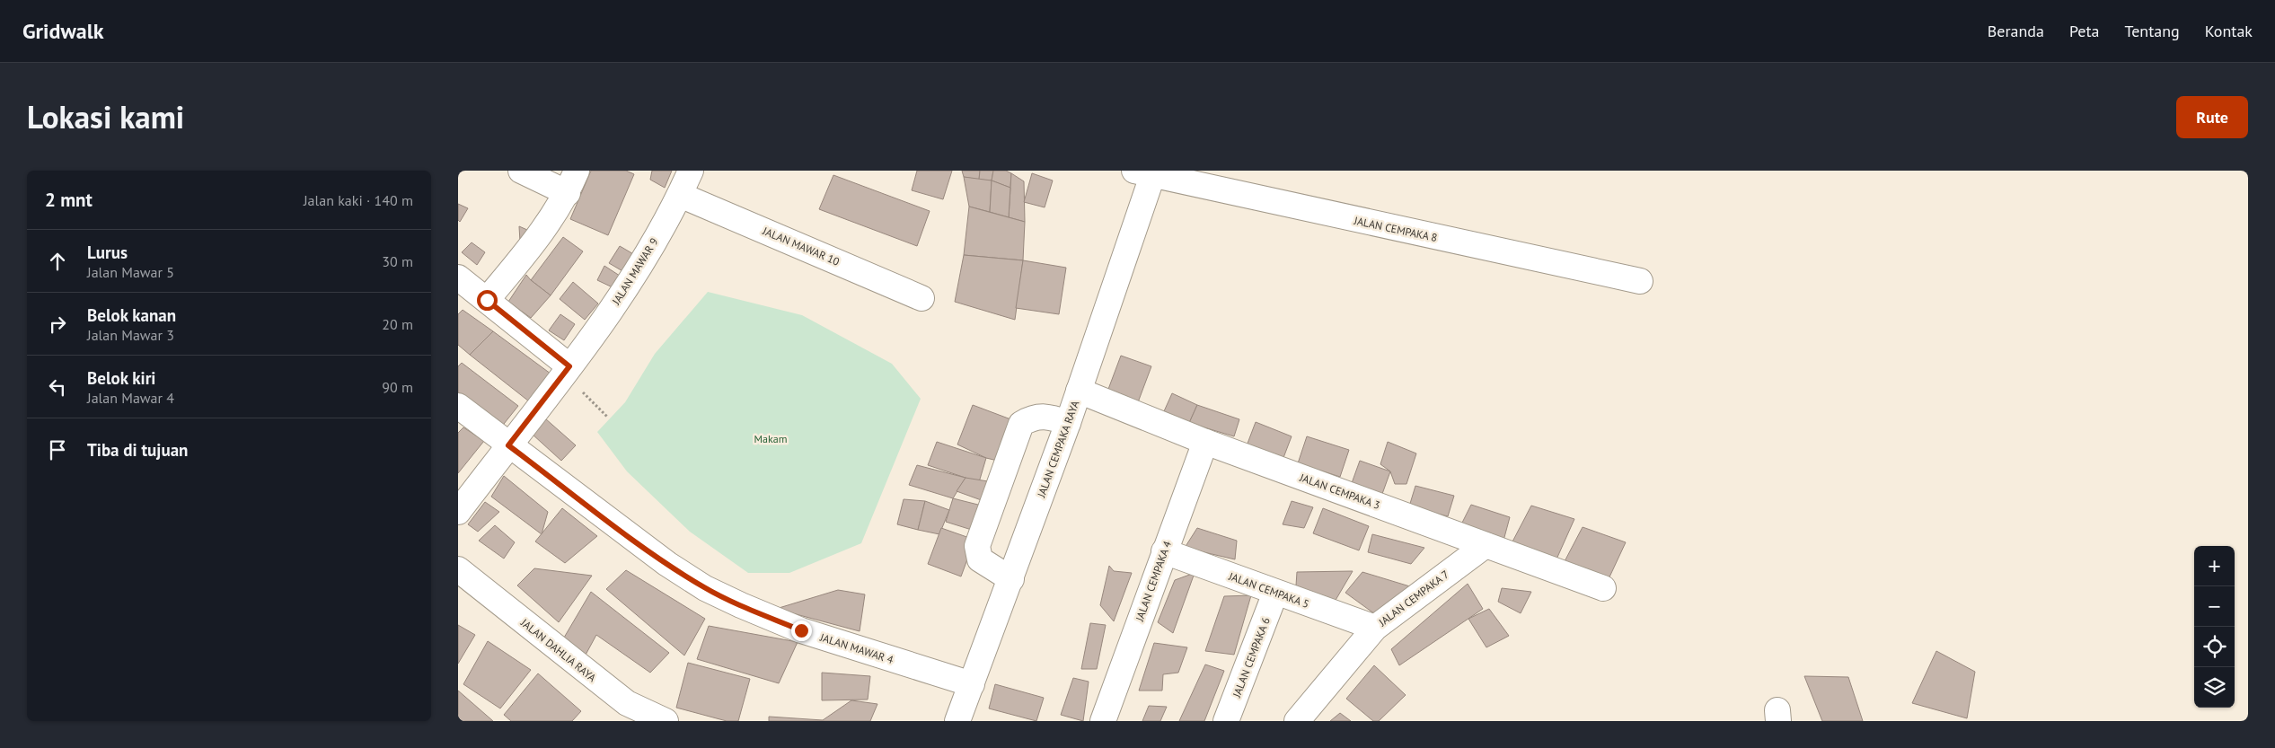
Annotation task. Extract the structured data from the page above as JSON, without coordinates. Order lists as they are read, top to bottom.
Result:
{
  "streets": {
    "street": [
      "JALAN CEMPAKA 8",
      "JALAN MAWAR 10",
      "JALAN MAWAR 9",
      "JALAN CEMPAKA RAYA",
      "JALAN CEMPAKA 3",
      "JALAN CEMPAKA 4",
      "JALAN CEMPAKA 5",
      "JALAN CEMPAKA 7",
      "JALAN MAWAR 4",
      "JALAN DAHLIA RAYA",
      "JALAN CEMPAKA 6"
    ]
  },
  "crossings": [
    ["JALAN CEMPAKA 8", "JALAN CEMPAKA RAYA"],
    ["JALAN MAWAR 10", "JALAN MAWAR 9"],
    ["JALAN MAWAR 9", "JALAN MAWAR 4"],
    ["JALAN CEMPAKA RAYA", "JALAN CEMPAKA 3"],
    ["JALAN CEMPAKA RAYA", "JALAN MAWAR 4"],
    ["JALAN CEMPAKA 3", "JALAN CEMPAKA 4"],
    ["JALAN CEMPAKA 3", "JALAN CEMPAKA 7"],
    ["JALAN CEMPAKA 4", "JALAN CEMPAKA 5"],
    ["JALAN CEMPAKA 5", "JALAN CEMPAKA 7"],
    ["JALAN CEMPAKA 5", "JALAN CEMPAKA 6"]
  ],
  "parks": ["Makam"],
  "page": {
    "header": "Gridwalk",
    "nav": [
      "Beranda",
      "Peta",
      "Tentang",
      "Kontak"
    ],
    "title": "Lokasi kami",
    "buttons": "Rute",
    "heading": ["2 mnt", "Jalan kaki · 140 m"],
    "list": [
      ["Lurus", "Jalan Mawar 5", "30 m"],
      ["Belok kanan", "Jalan Mawar 3", "20 m"],
      ["Belok kiri", "Jalan Mawar 4", "90 m"],
      "Tiba di tujuan"
    ],
    "map_buttons": ["+", "−"]
  }
}
